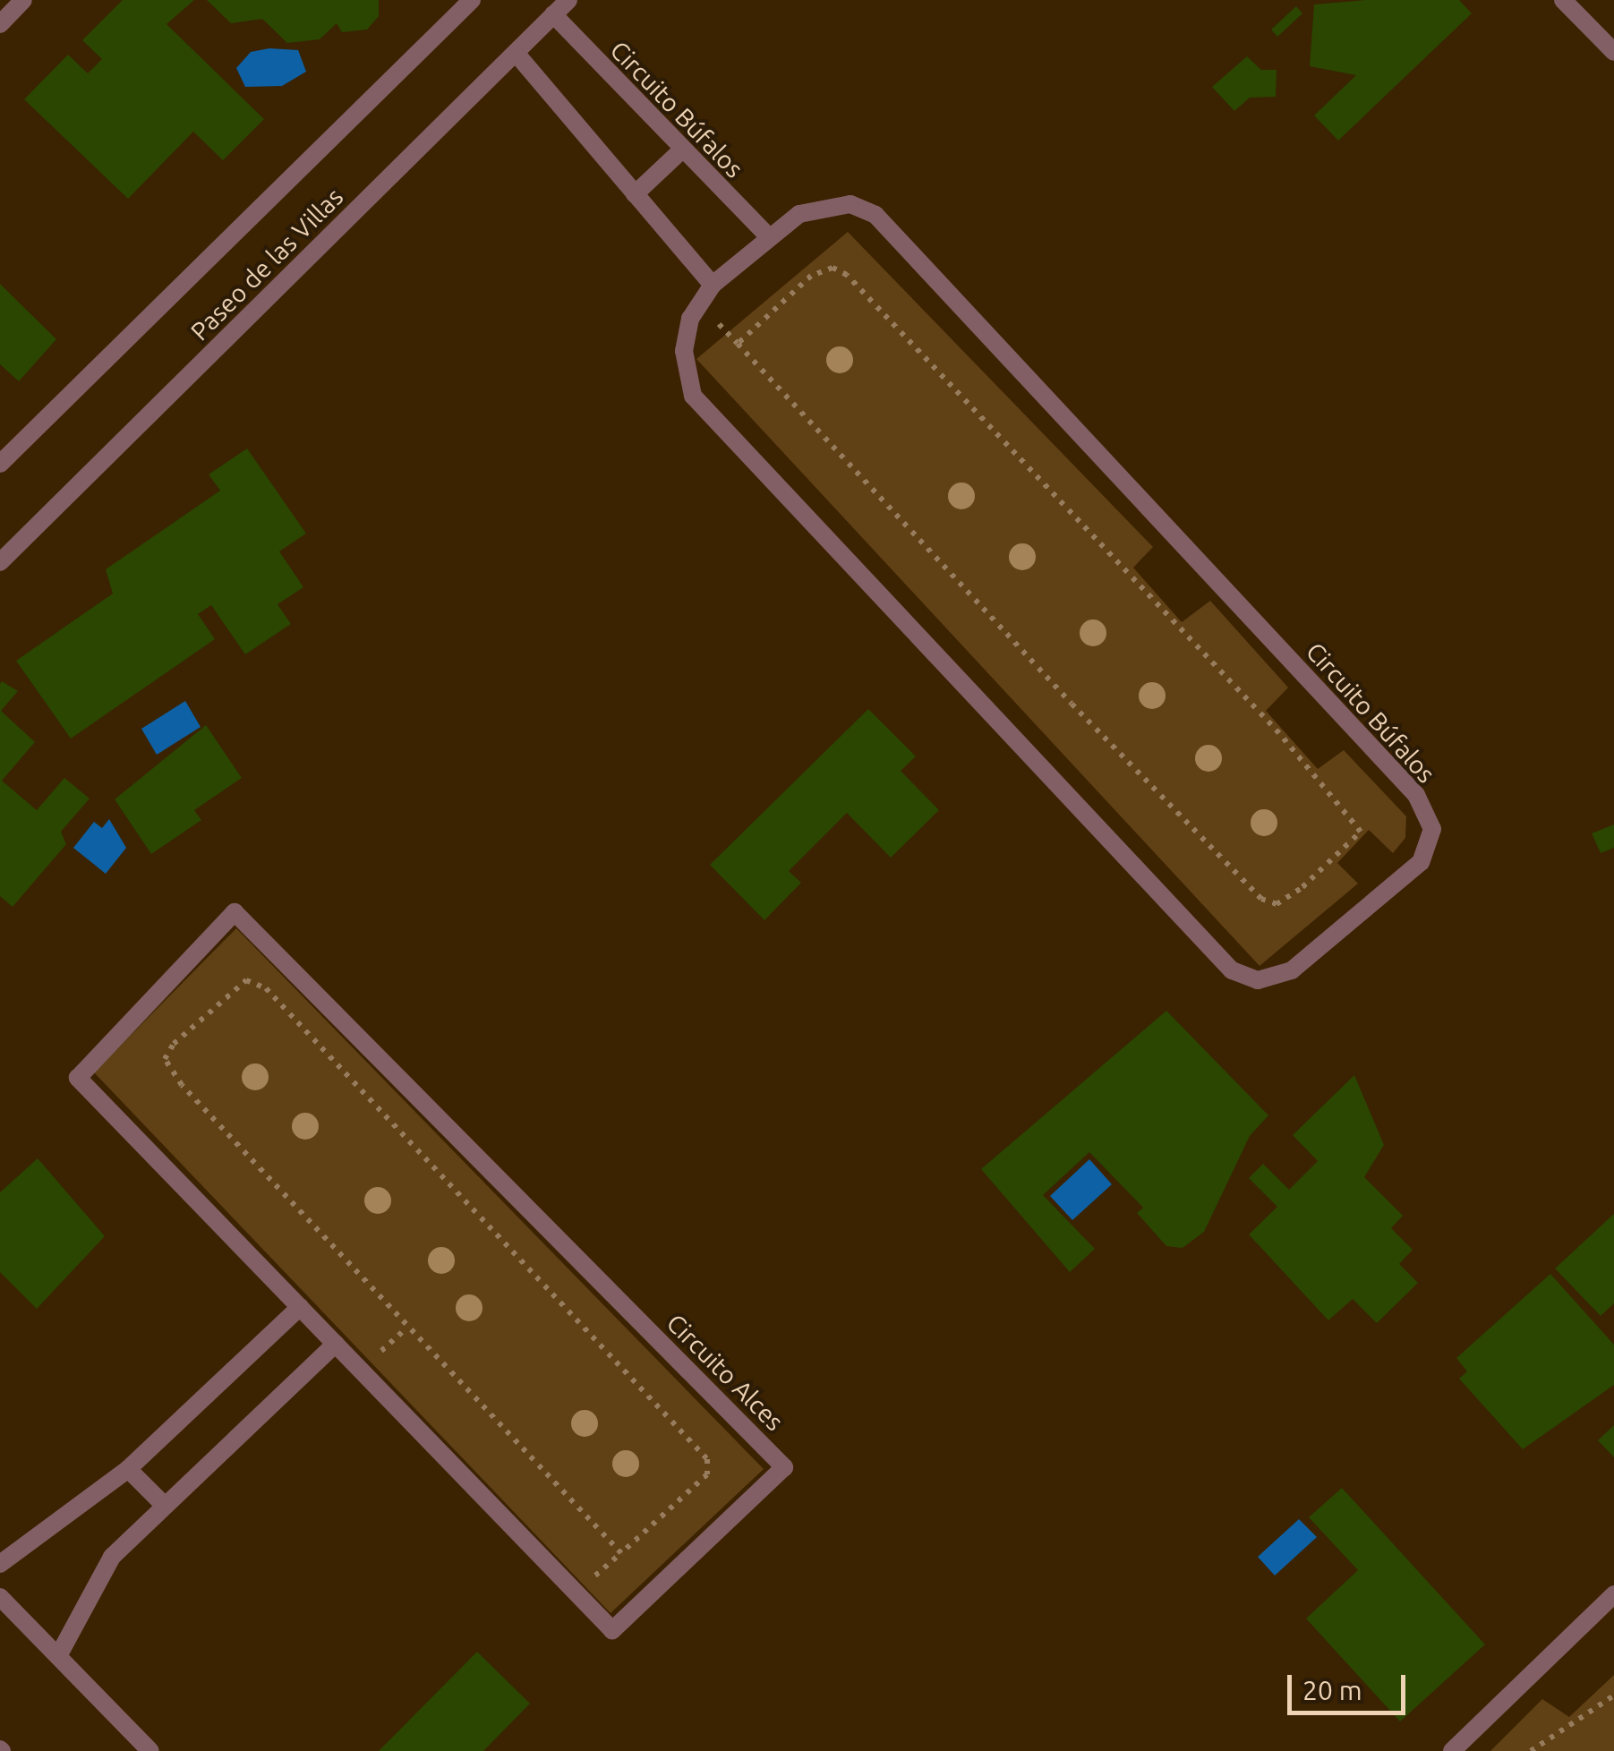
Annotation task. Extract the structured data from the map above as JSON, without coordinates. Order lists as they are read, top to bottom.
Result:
{
  "streets": {
    "street": ["Circuito Búfalos", "Paseo de las Villas", "Circuito Alces"]
  },
  "crossings": [
    ["Circuito Búfalos", "Paseo de las Villas"]
  ],
  "scale_bar": "20 m"
}
